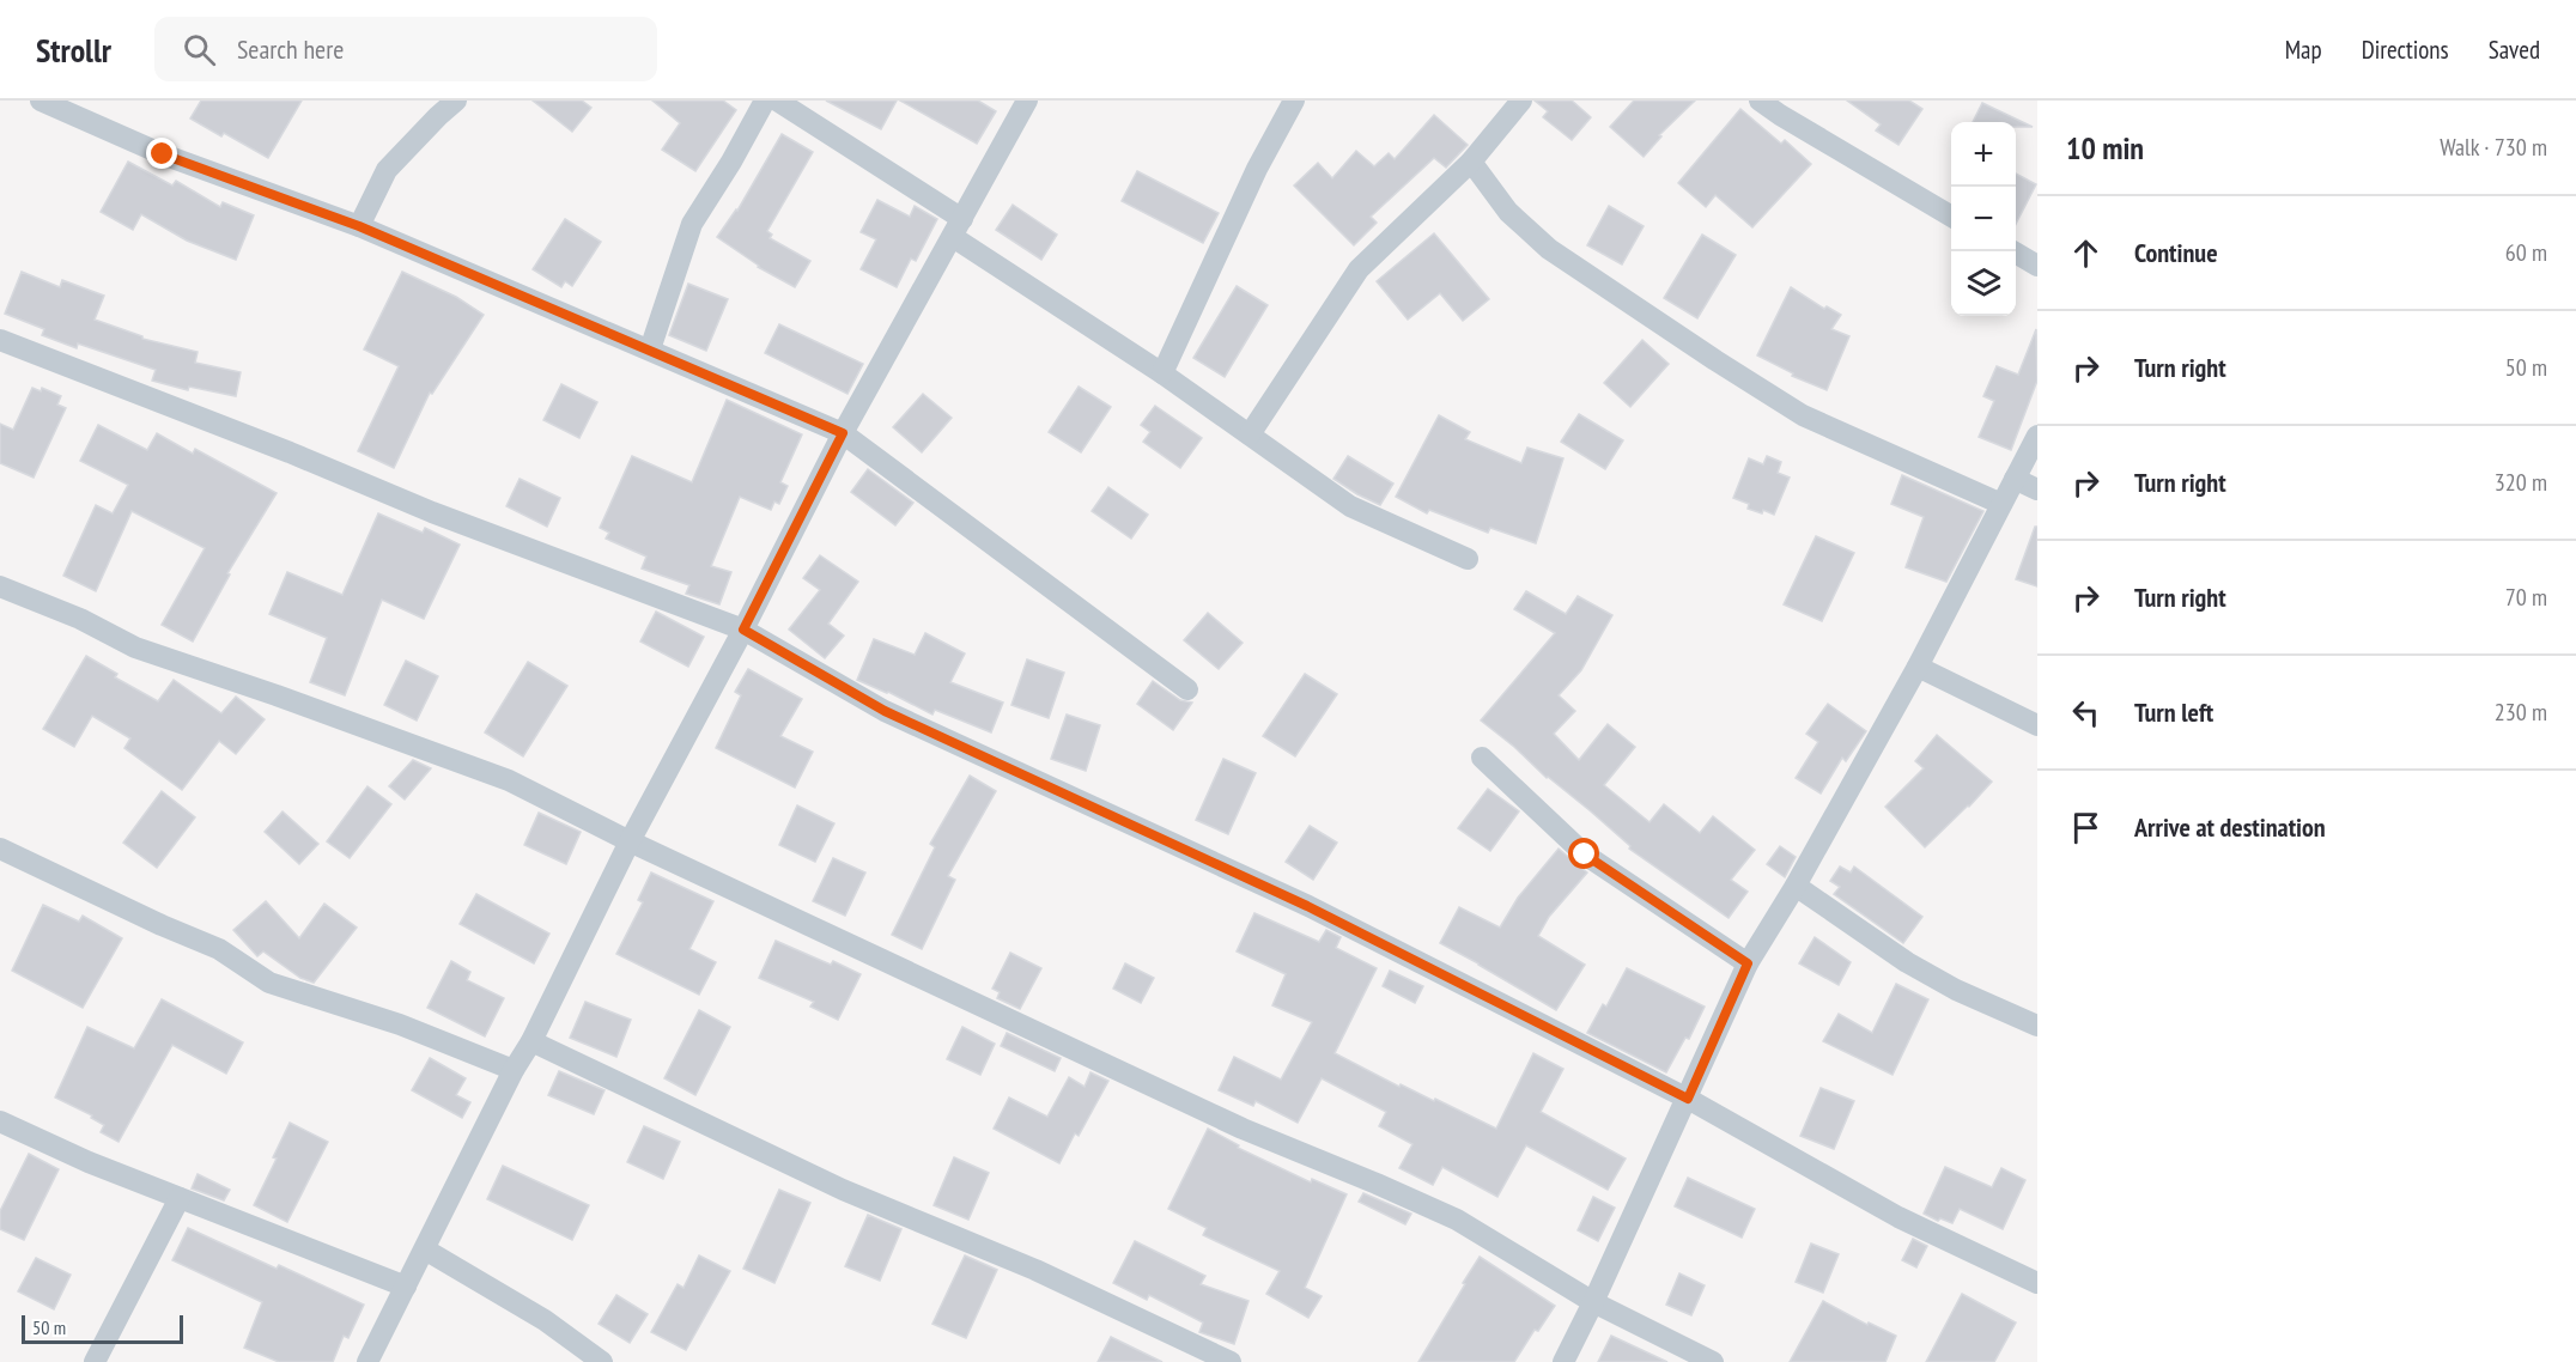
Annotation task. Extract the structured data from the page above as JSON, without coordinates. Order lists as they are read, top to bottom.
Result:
{
  "scale_bar": "50 m",
  "page": {
    "header": "Strollr",
    "search": "Search here",
    "nav": ["Map", "Directions", "Saved"],
    "heading": ["10 min", "Walk · 730 m"],
    "map_buttons": ["+", "−"],
    "list": [
      ["Continue", "60 m"],
      ["Turn right", "50 m"],
      ["Turn right", "320 m"],
      ["Turn right", "70 m"],
      ["Turn left", "230 m"],
      "Arrive at destination"
    ],
    "scale": "50 m"
  }
}
